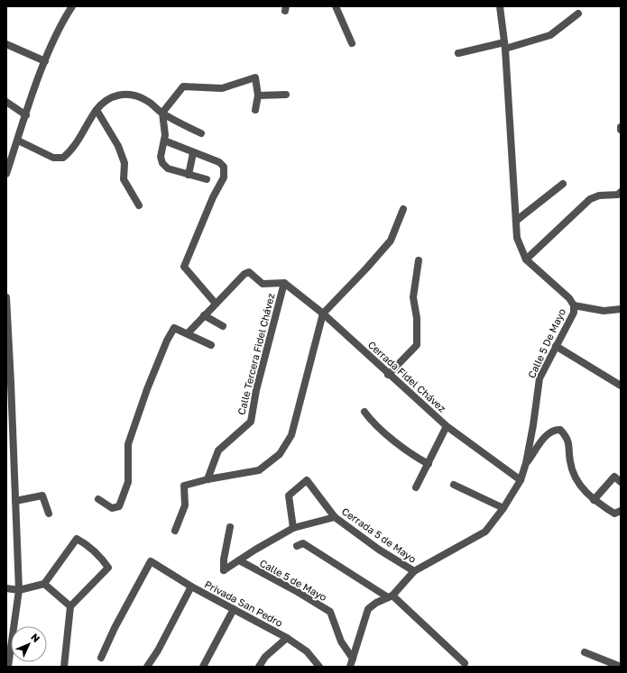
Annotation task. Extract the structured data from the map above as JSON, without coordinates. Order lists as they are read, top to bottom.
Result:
{
  "streets": {
    "street": [
      "Calle 5 De Mayo",
      "Calle Tercera Fidel Chávez",
      "Cerrada Fidel Chávez",
      "Cerrada 5 de Mayo",
      "Calle 5 de Mayo",
      "Privada San Pedro"
    ]
  },
  "crossings": [
    ["Calle 5 De Mayo", "Cerrada Fidel Chávez"],
    ["Calle 5 De Mayo", "Cerrada 5 de Mayo"],
    ["Calle Tercera Fidel Chávez", "Cerrada Fidel Chávez"],
    ["Calle 5 de Mayo", "Privada San Pedro"]
  ],
  "north": "top right"
}
